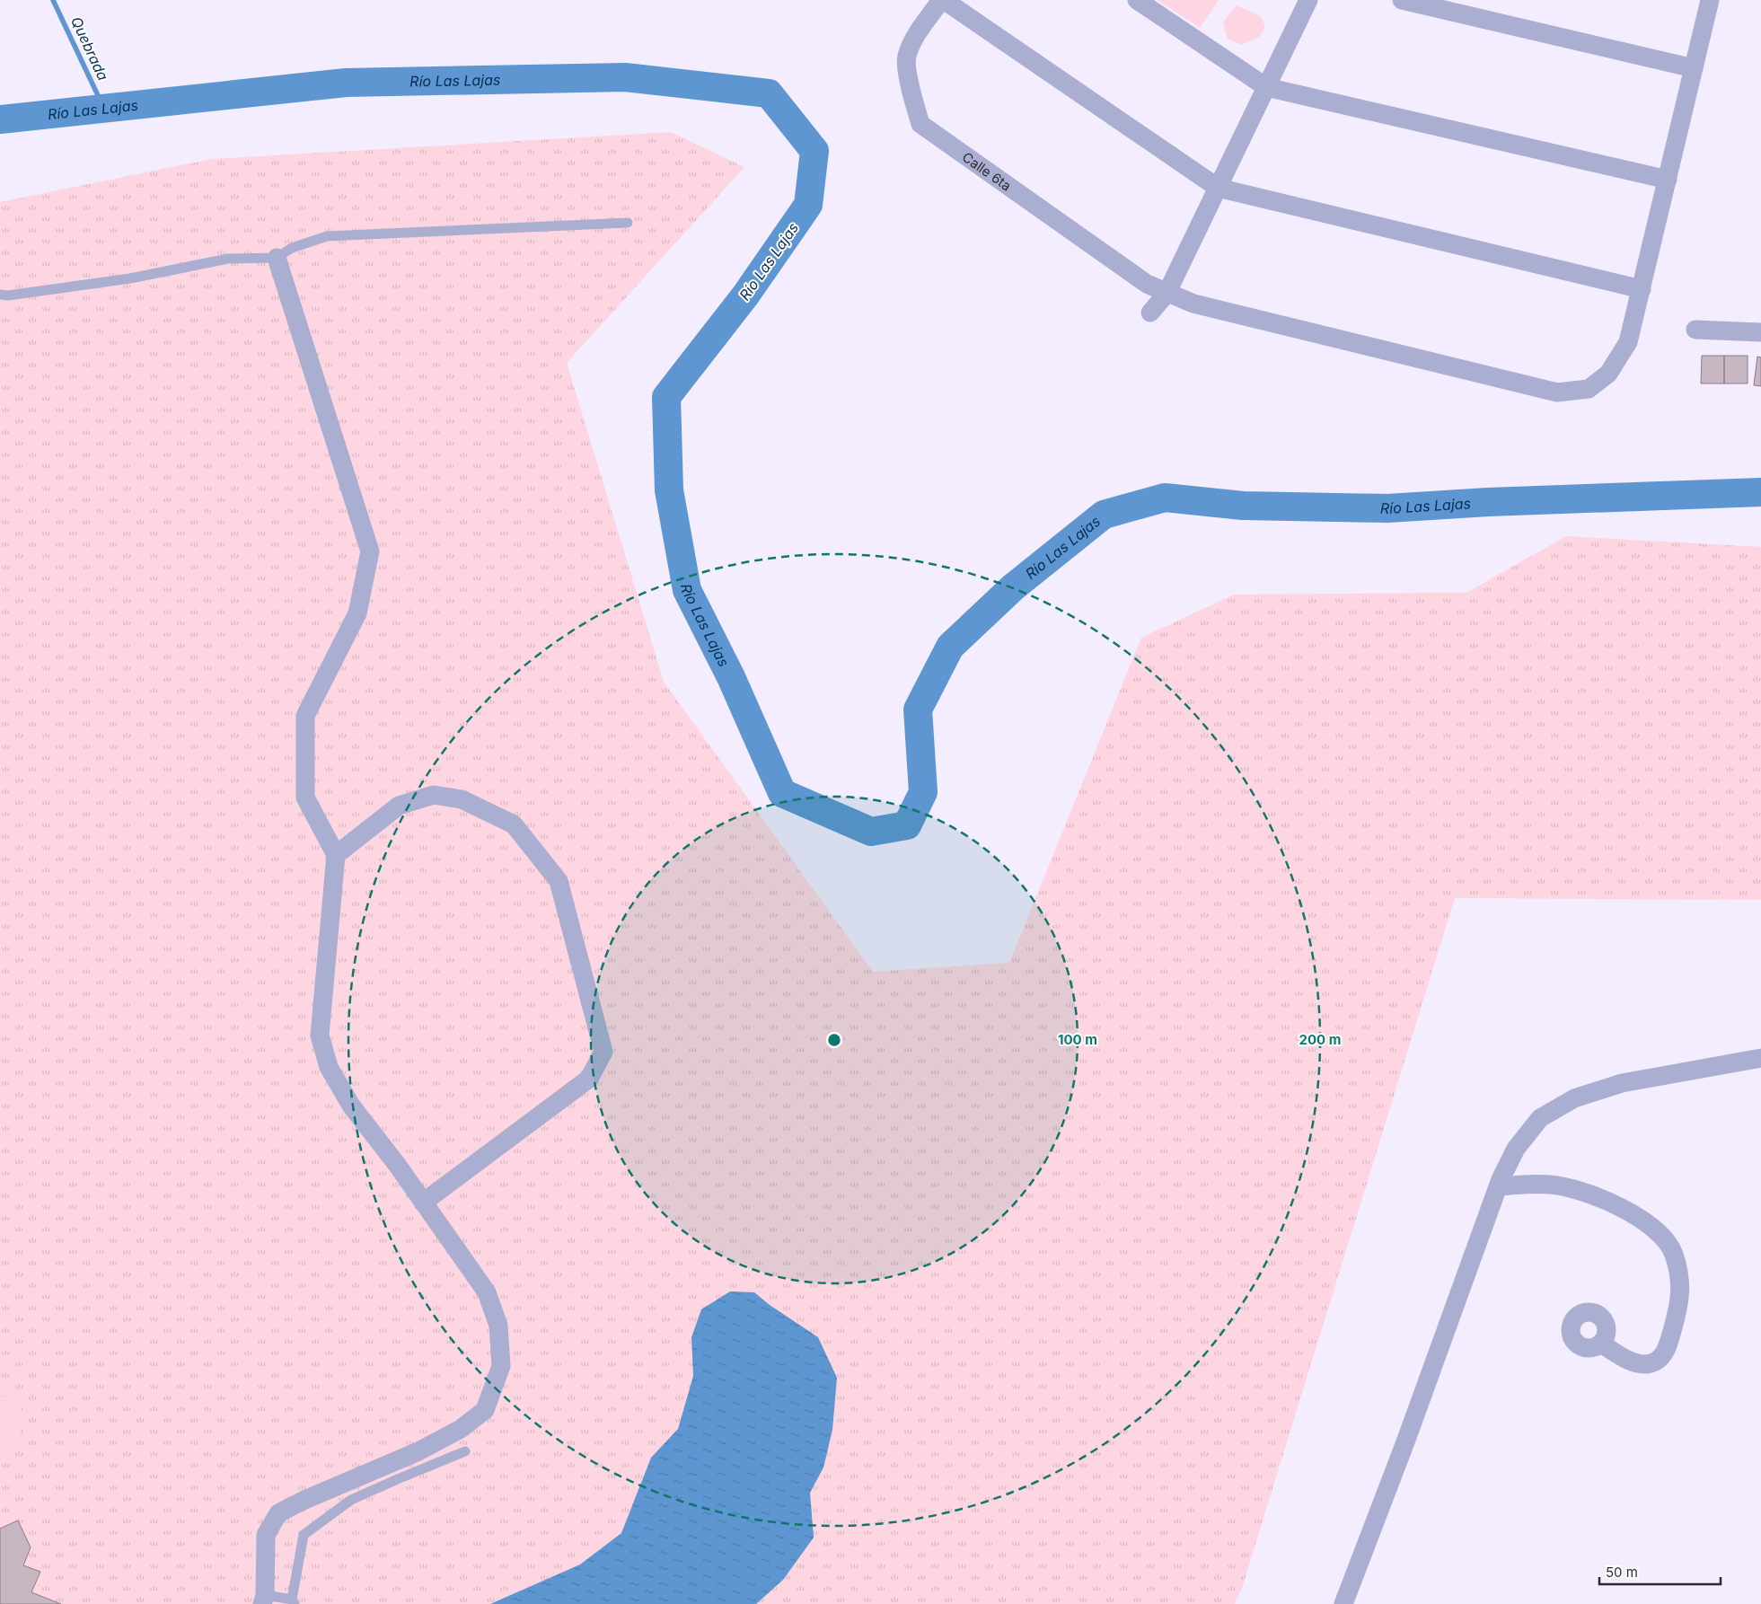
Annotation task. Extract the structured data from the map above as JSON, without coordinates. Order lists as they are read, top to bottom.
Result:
{
  "streets": {
    "street": ["Calle 6ta"]
  },
  "water": ["Quebrada", "Río Las Lajas"],
  "scale_bar": "50 m",
  "rings": ["100 m", "200 m"]
}
